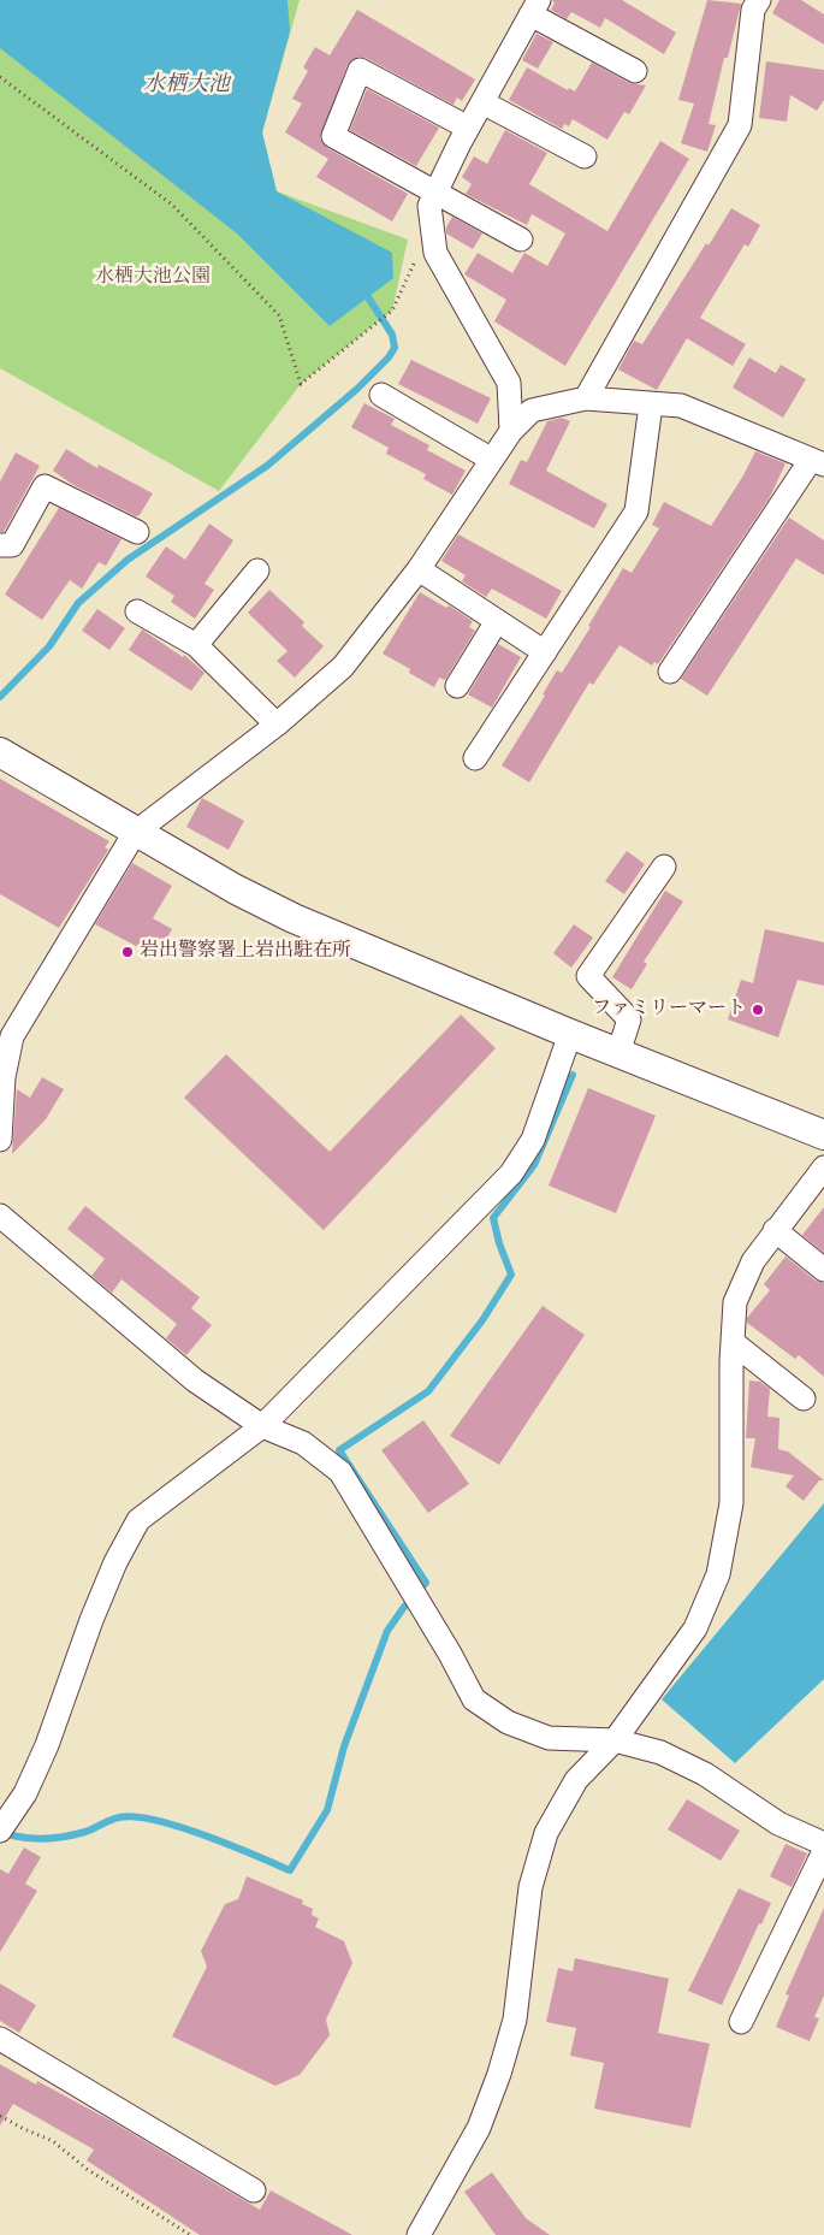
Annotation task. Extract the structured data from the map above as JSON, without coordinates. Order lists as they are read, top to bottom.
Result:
{
  "water": ["水栖大池"],
  "parks": ["水栖大池公園"],
  "places": ["岩出警察署上岩出駐在所", "ファミリーマート"]
}
